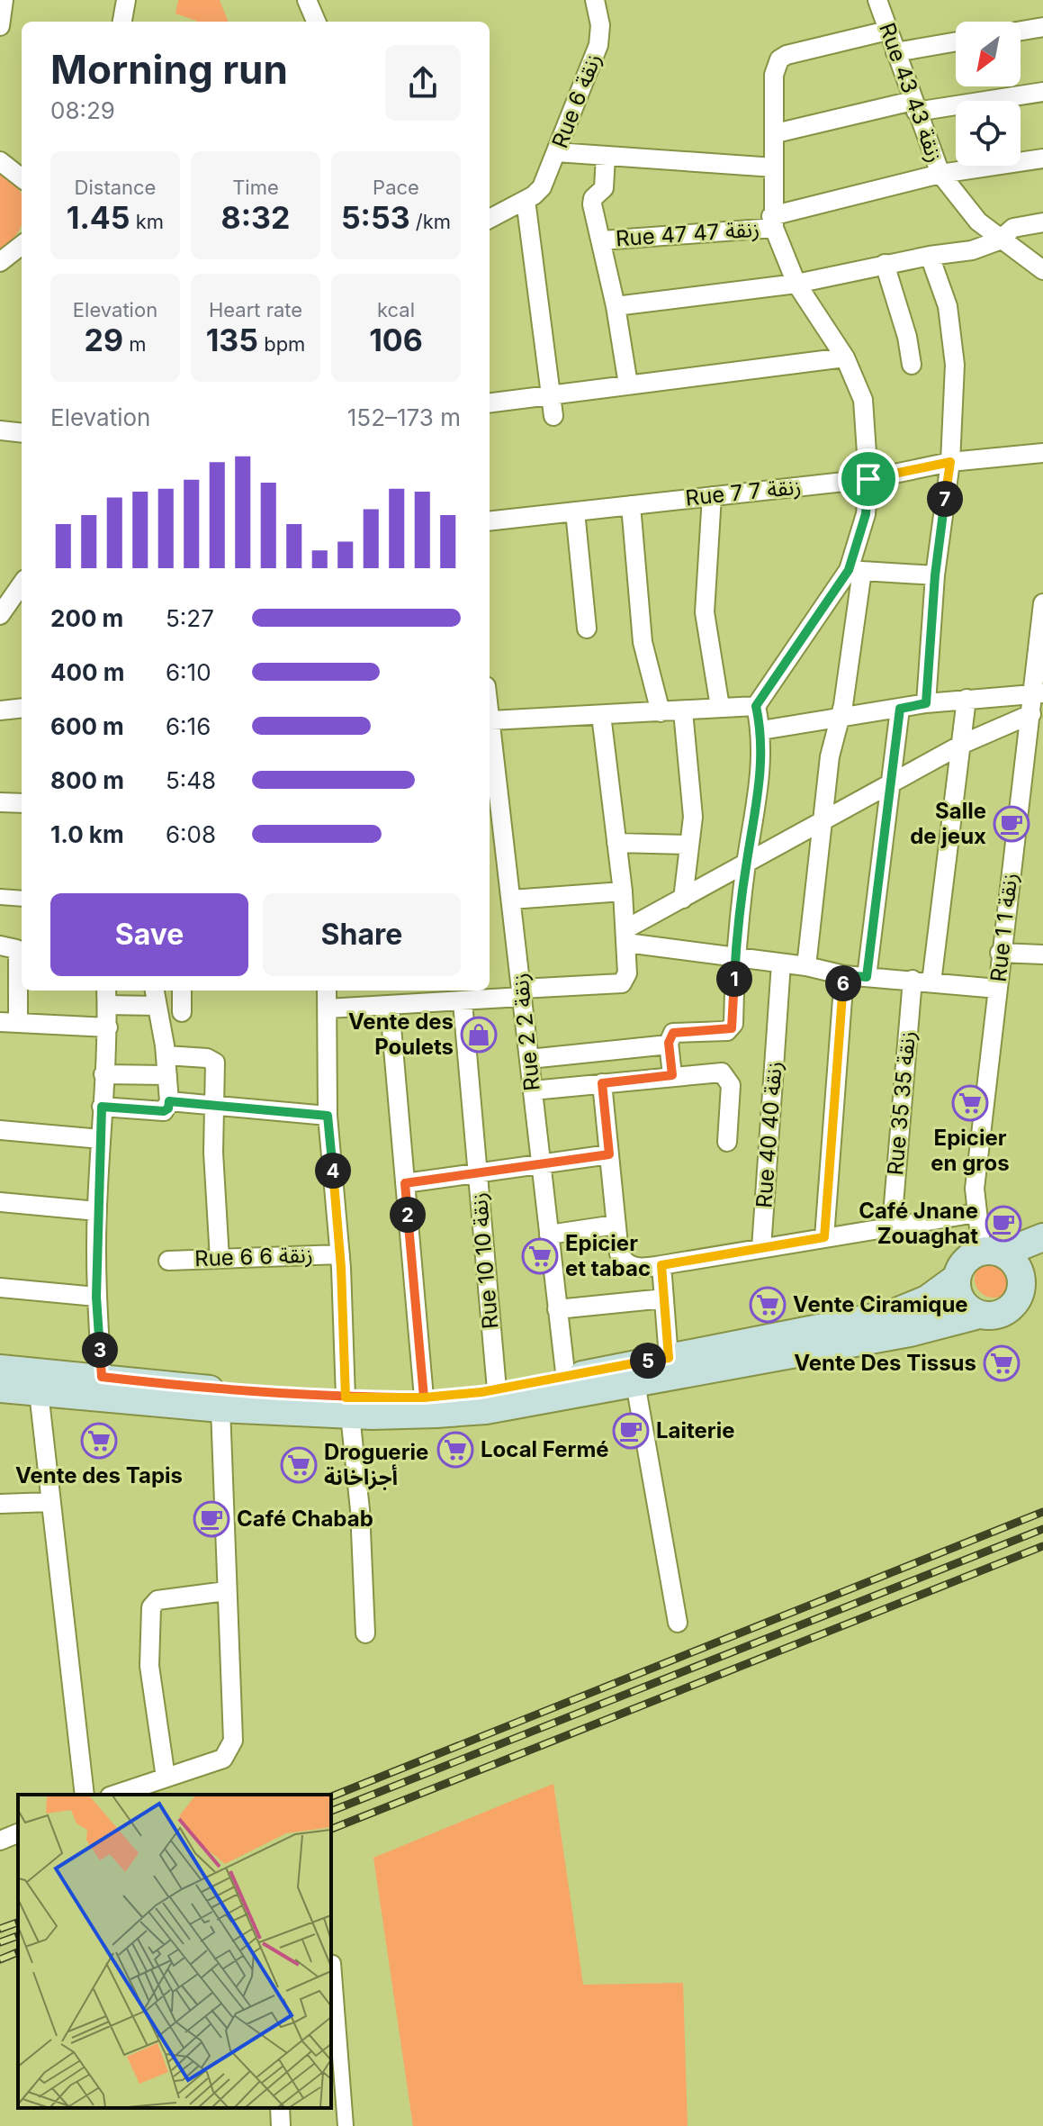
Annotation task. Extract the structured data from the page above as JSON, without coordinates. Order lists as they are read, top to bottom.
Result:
{
  "streets": {
    "street": [
      "Rue 43 زنقة 43",
      "Rue 6 زنقة",
      "Rue 47 زنقة 47",
      "Rue 7 زنقة 7",
      "Rue 1 زنقة 1",
      "Rue 2 زنقة 2",
      "Rue 35 زنقة 35",
      "Rue 40 زنقة 40",
      "Rue 6 زنقة 6",
      "Rue 10 زنقة 10"
    ]
  },
  "crossings": [
    ["Rue 43 زنقة 43", "Rue 47 زنقة 47"]
  ],
  "places": {
    "cafe": [
      "Salle de jeux",
      "Café Jnane Zouaghat",
      "Laiterie",
      "Café Chabab"
    ],
    "shop": ["Vente des Poulets"],
    "supermarket": [
      "Epicier en gros",
      "Epicier et tabac",
      "Vente Ciramique",
      "Vente Des Tissus",
      "Vente des Tapis",
      "Local Fermé",
      "Droguerie أجزاخانة"
    ]
  },
  "north": "bottom left",
  "page": {
    "heading": ["Morning run", "08:29"],
    "stats": [
      ["Distance", "1.45 km"],
      ["Time", "8:32"],
      ["Pace", "5:53 /km"],
      ["Elevation", "29 m"],
      ["Heart rate", "135 bpm"],
      ["kcal", "106"]
    ],
    "chart": ["Elevation", "152–173 m"],
    "pins": [
      "7",
      "1",
      "6",
      "4",
      "2",
      "3",
      "5"
    ],
    "list": [
      {
        "name": "200 m",
        "note": "5:27"
      },
      {
        "name": "400 m",
        "note": "6:10"
      },
      {
        "name": "600 m",
        "note": "6:16"
      },
      {
        "name": "800 m",
        "note": "5:48"
      },
      {
        "name": "1.0 km",
        "note": "6:08"
      }
    ],
    "buttons": ["Save", "Share"]
  }
}
